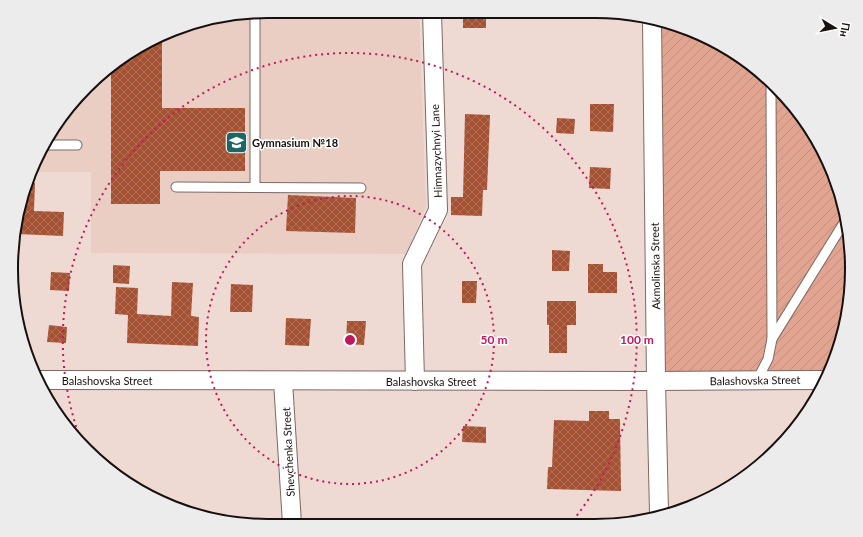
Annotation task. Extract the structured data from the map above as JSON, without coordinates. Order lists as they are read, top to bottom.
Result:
{
  "streets": {
    "street": [
      "Himnazychnyi Lane",
      "Akmolinska Street",
      "Balashovska Street",
      "Shevchenka Street"
    ]
  },
  "crossings": [
    ["Himnazychnyi Lane", "Balashovska Street"],
    ["Akmolinska Street", "Balashovska Street"],
    ["Balashovska Street", "Shevchenka Street"]
  ],
  "places": {
    "school or university": ["Gymnasium №18"]
  },
  "north": "right",
  "rings": ["50 m", "100 m"]
}
